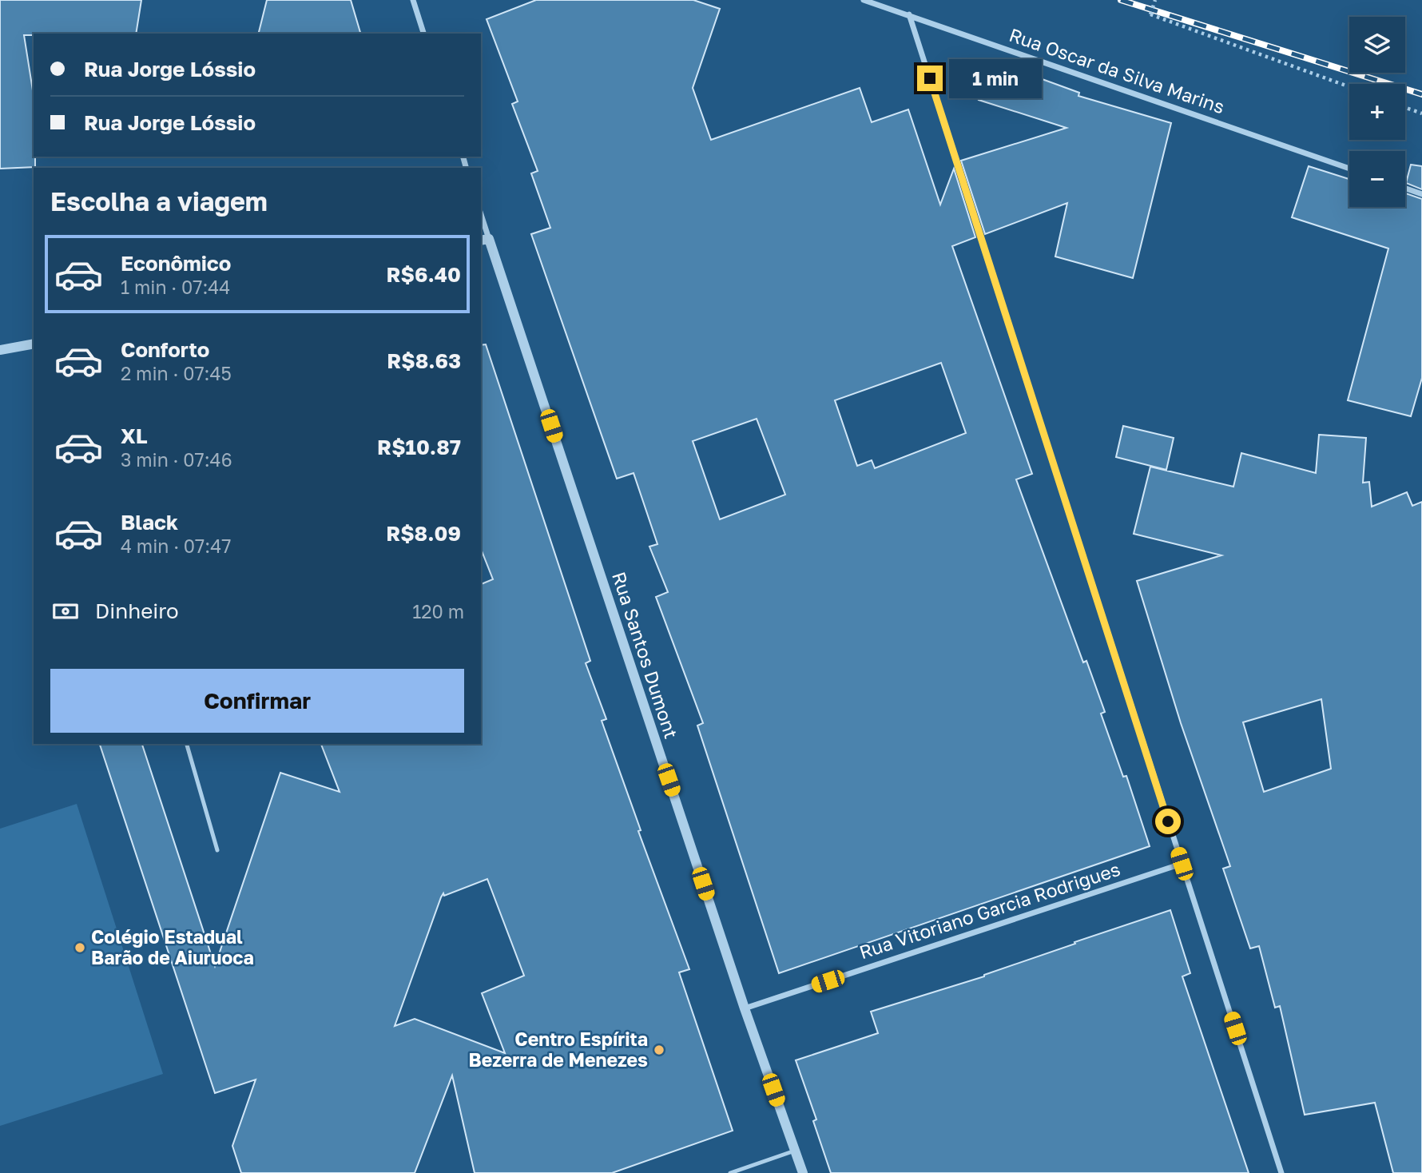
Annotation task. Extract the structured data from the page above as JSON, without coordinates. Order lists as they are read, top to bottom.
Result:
{
  "streets": {
    "street": ["Rua Oscar da Silva Marins", "Rua Santos Dumont", "Rua Vitoriano Garcia Rodrigues"]
  },
  "crossings": [
    ["Rua Santos Dumont", "Rua Vitoriano Garcia Rodrigues"]
  ],
  "places": ["Colégio Estadual Barão de Aiuruoca", "Centro Espírita Bezerra de Menezes"],
  "page": {
    "map_buttons": ["+", "−"],
    "banner": ["Rua Jorge Lóssio", "Rua Jorge Lóssio"],
    "bubble": "1 min",
    "heading": "Escolha a viagem",
    "list": [
      {
        "name": "Econômico",
        "note": "1 min · 07:44",
        "value": "R$6.40"
      },
      {
        "name": "Conforto",
        "note": "2 min · 07:45",
        "value": "R$8.63"
      },
      {
        "name": "XL",
        "note": "3 min · 07:46",
        "value": "R$10.87"
      },
      {
        "name": "Black",
        "note": "4 min · 07:47",
        "value": "R$8.09"
      }
    ],
    "pay": ["Dinheiro", "120 m"],
    "buttons": "Confirmar"
  }
}
